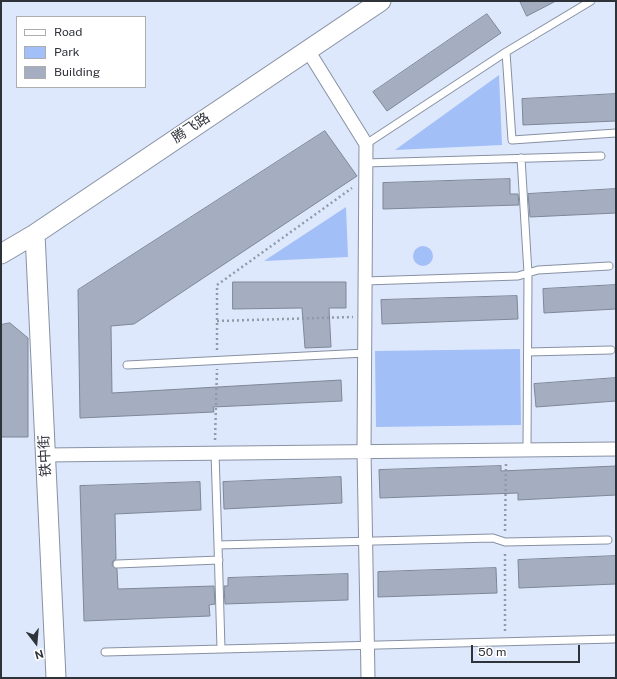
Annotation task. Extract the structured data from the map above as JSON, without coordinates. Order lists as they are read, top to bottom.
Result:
{
  "streets": {
    "street": ["腾飞路", "铁中街"]
  },
  "crossings": [
    ["腾飞路", "铁中街"]
  ],
  "legend": ["Road", "Park", "Building"],
  "scale_bar": "50 m",
  "north": "bottom"
}
